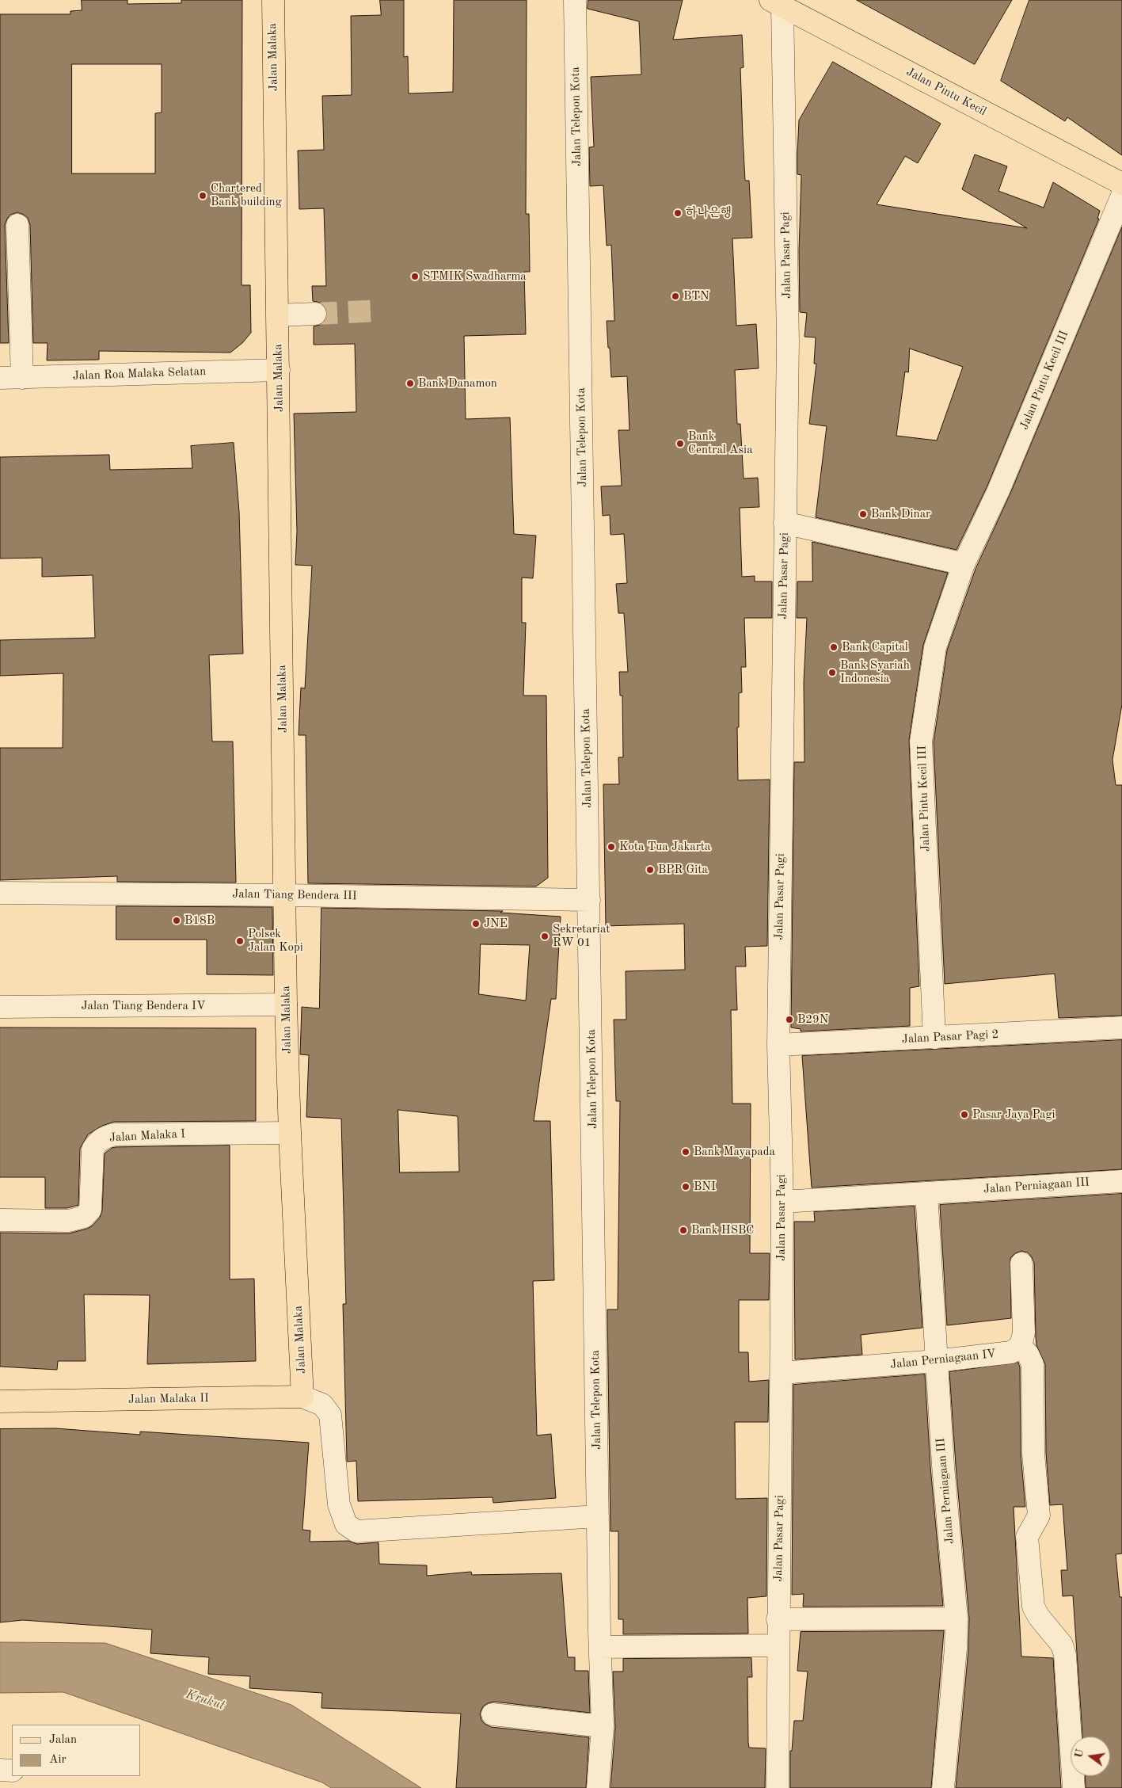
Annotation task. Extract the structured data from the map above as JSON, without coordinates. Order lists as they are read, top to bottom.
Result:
{
  "streets": {
    "main road": ["Jalan Malaka", "Jalan Pintu Kecil", "Jalan Malaka II"],
    "street": [
      "Jalan Telepon Kota",
      "Jalan Pasar Pagi",
      "Jalan Roa Malaka Selatan",
      "Jalan Pintu Kecil III",
      "Jalan Tiang Bendera III",
      "Jalan Tiang Bendera IV",
      "Jalan Pasar Pagi 2",
      "Jalan Malaka I",
      "Jalan Perniagaan III",
      "Jalan Perniagaan IV"
    ]
  },
  "crossings": [
    ["Jalan Malaka", "Jalan Roa Malaka Selatan"],
    ["Jalan Malaka", "Jalan Tiang Bendera III"],
    ["Jalan Malaka", "Jalan Tiang Bendera IV"],
    ["Jalan Malaka", "Jalan Malaka I"],
    ["Jalan Malaka", "Jalan Malaka II"],
    ["Jalan Pintu Kecil", "Jalan Pasar Pagi"],
    ["Jalan Telepon Kota", "Jalan Tiang Bendera III"],
    ["Jalan Telepon Kota", "Jalan Malaka II"],
    ["Jalan Pasar Pagi", "Jalan Pasar Pagi 2"],
    ["Jalan Pasar Pagi", "Jalan Perniagaan III"],
    ["Jalan Pasar Pagi", "Jalan Perniagaan IV"],
    ["Jalan Pintu Kecil III", "Jalan Pasar Pagi 2"],
    ["Jalan Perniagaan III", "Jalan Perniagaan IV"]
  ],
  "water": ["Krukut"],
  "places": [
    "Chartered Bank building",
    "하나은행",
    "STMIK Swadharma",
    "BTN",
    "Bank Danamon",
    "Bank Central Asia",
    "Bank Dinar",
    "Bank Capital",
    "Bank Syariah Indonesia",
    "Kota Tua Jakarta",
    "BPR Gita",
    "B18B",
    "JNE",
    "Sekretariat RW 01",
    "Polsek Jalan Kopi",
    "B29N",
    "Pasar Jaya Pagi",
    "Bank Mayapada",
    "BNI",
    "Bank HSBC"
  ],
  "legend": ["Jalan", "Air"],
  "north": "left"
}
